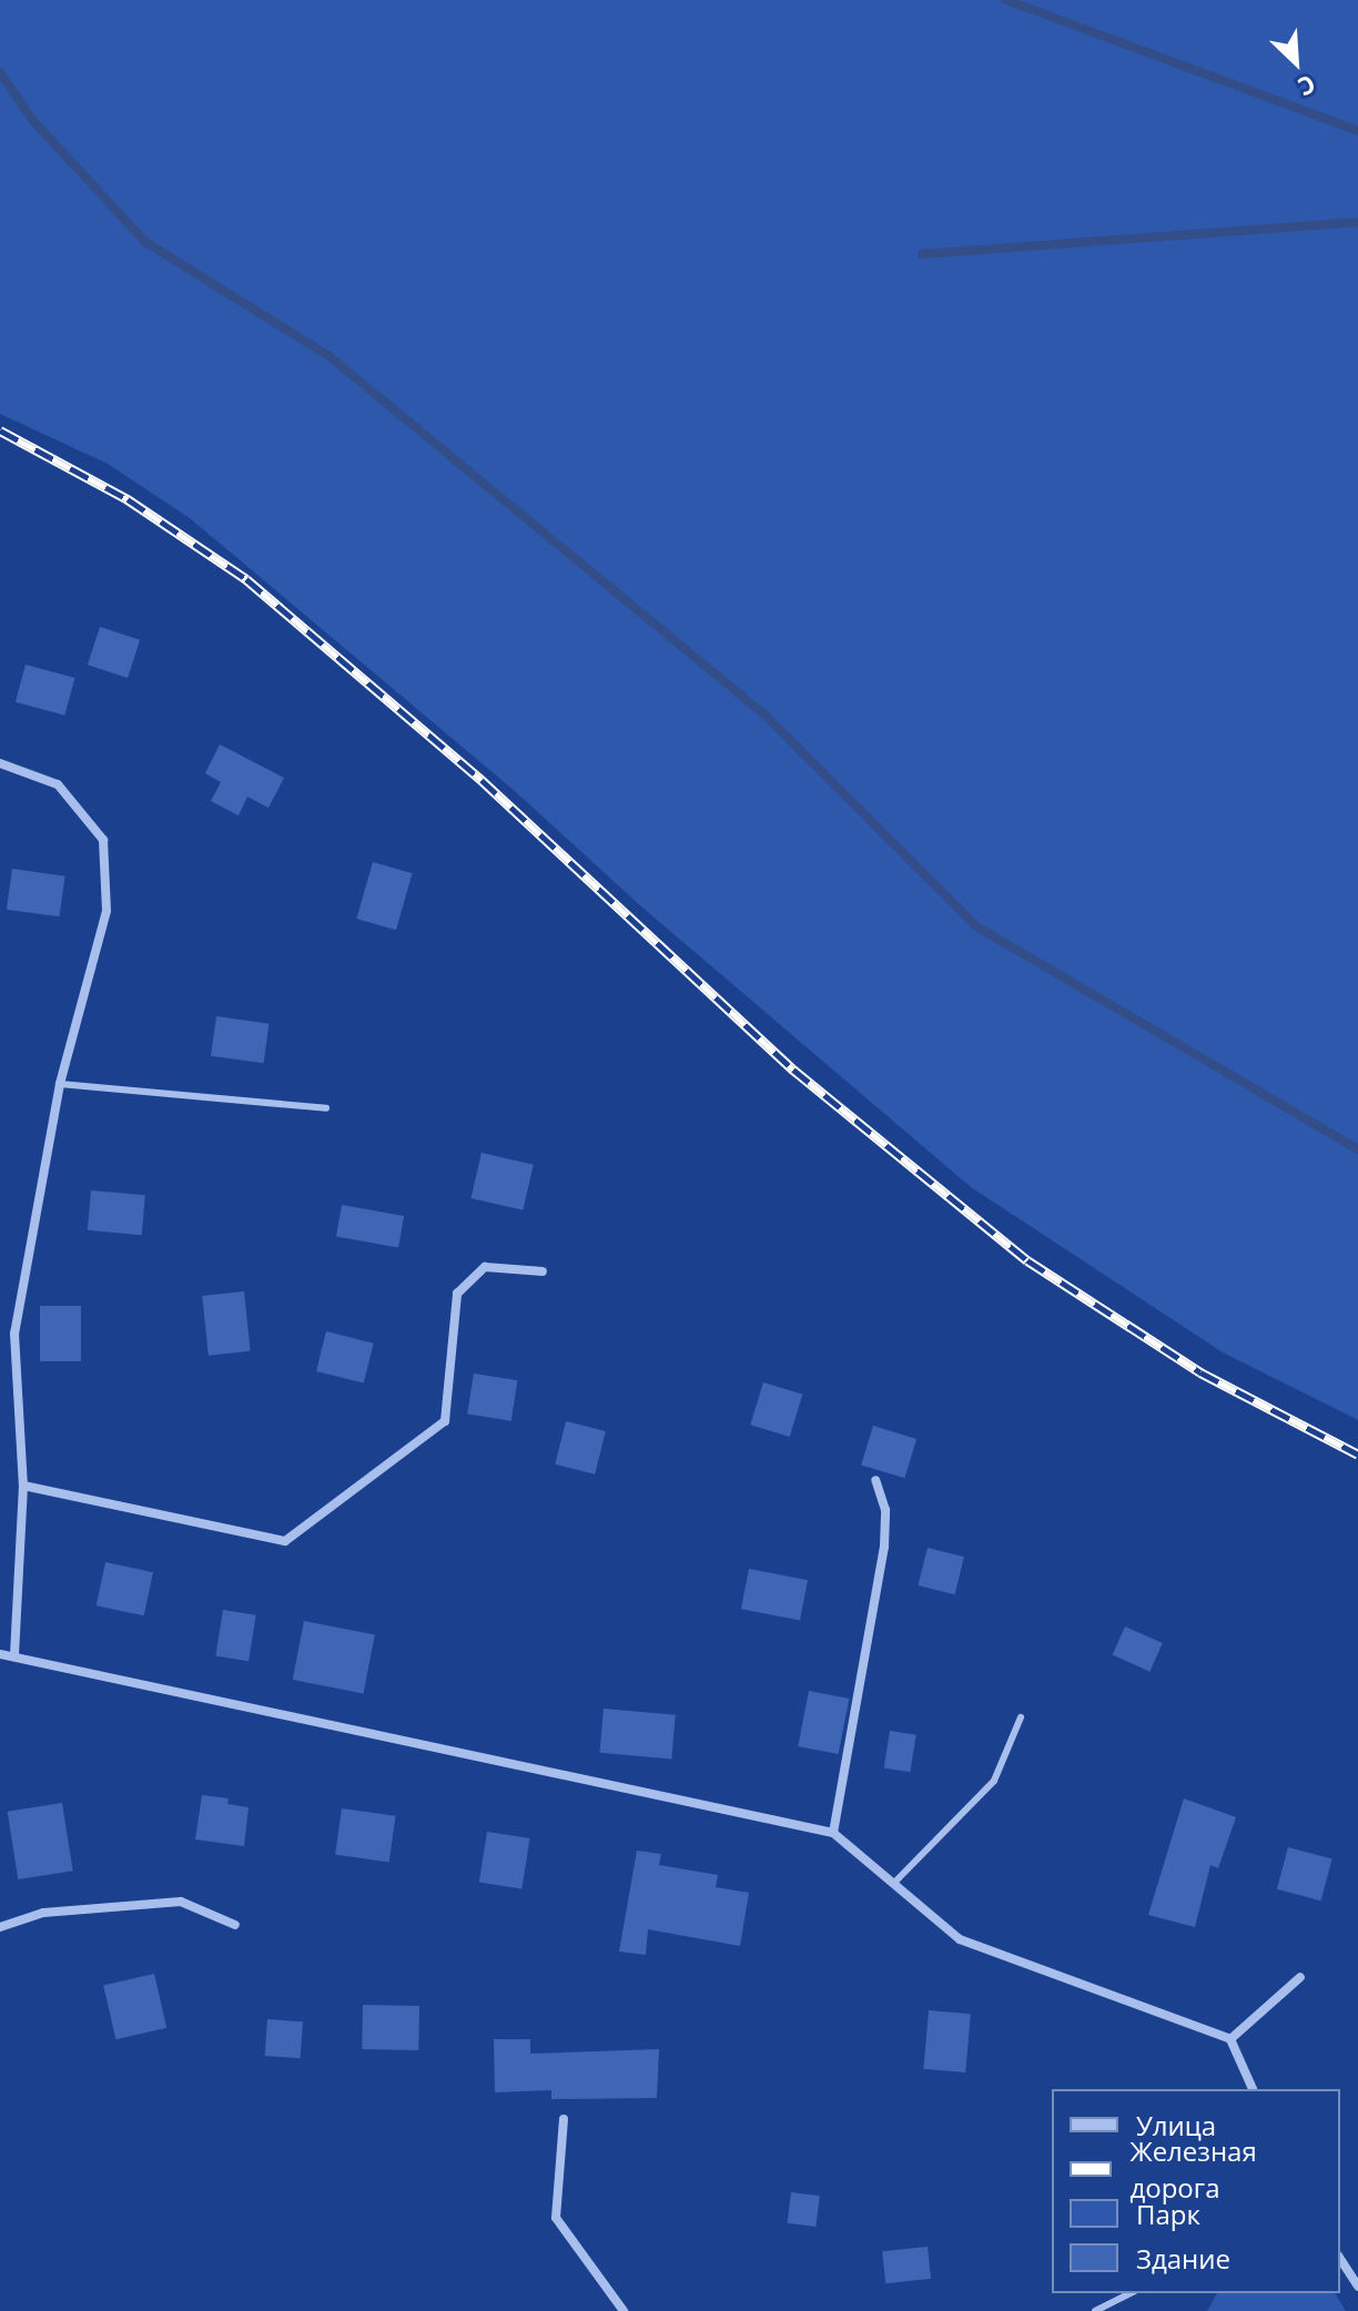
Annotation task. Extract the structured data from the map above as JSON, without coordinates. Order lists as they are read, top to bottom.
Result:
{
  "legend": [
    "Улица",
    "Железная дорога",
    "Парк",
    "Здание"
  ],
  "north": "bottom right"
}
